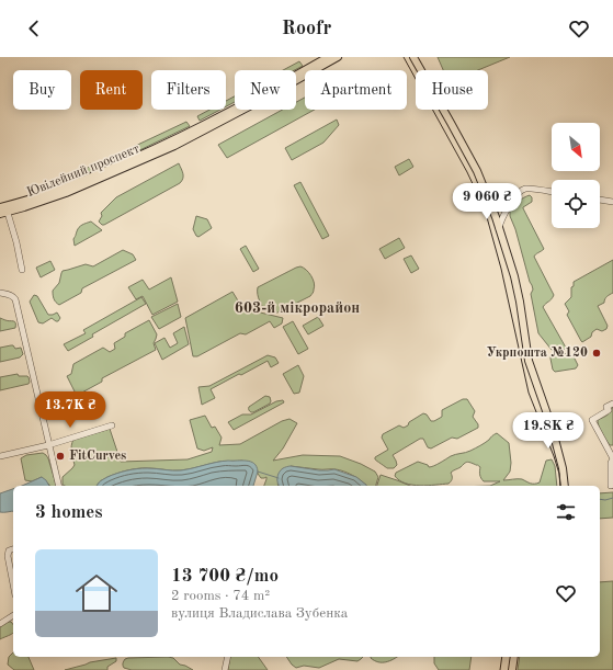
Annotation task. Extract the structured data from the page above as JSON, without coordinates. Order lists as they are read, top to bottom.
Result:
{
  "streets": {
    "main road": ["Ювілейний проспект"]
  },
  "districts": ["603-й мікрорайон"],
  "places": ["Укрпошта №120", "FitCurves"],
  "north": "bottom right",
  "page": {
    "header": "Roofr",
    "chip": [
      "Buy",
      "Rent",
      "Filters",
      "New",
      "Apartment",
      "House"
    ],
    "price": ["9 060 ₴", "13.7K ₴", "19.8K ₴"],
    "heading": "3 homes",
    "list": [
      {
        "name": "13 700 ₴/mo",
        "note": "2 rooms · 74 m² · вулиця Владислава Зубенка"
      }
    ]
  }
}
